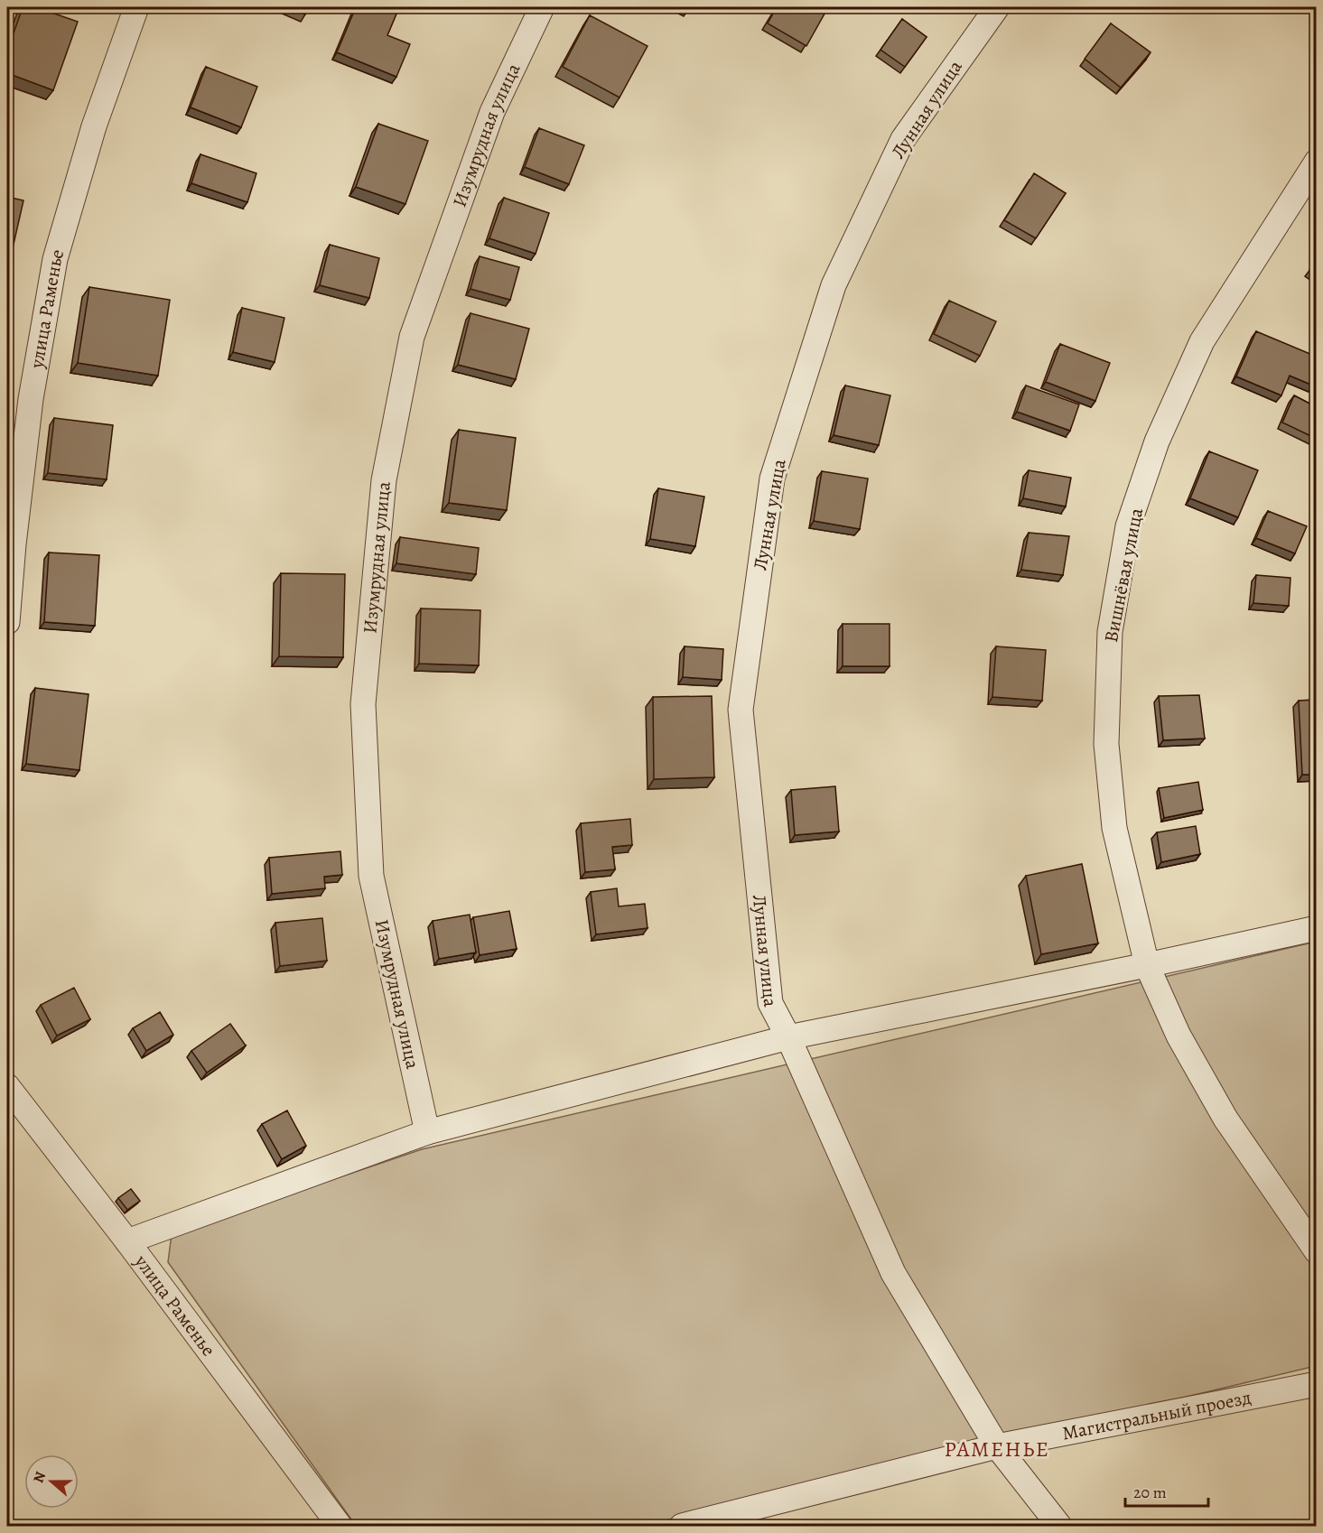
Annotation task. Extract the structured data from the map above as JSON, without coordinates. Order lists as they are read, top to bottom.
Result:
{
  "streets": {
    "street": [
      "Лунная улица",
      "Изумрудная улица",
      "улица Раменье",
      "Вишнёвая улица",
      "Магистральный проезд"
    ]
  },
  "crossings": [
    ["Лунная улица", "Магистральный проезд"]
  ],
  "districts": ["РАМЕНЬЕ"],
  "scale_bar": "20 m",
  "north": "left"
}
